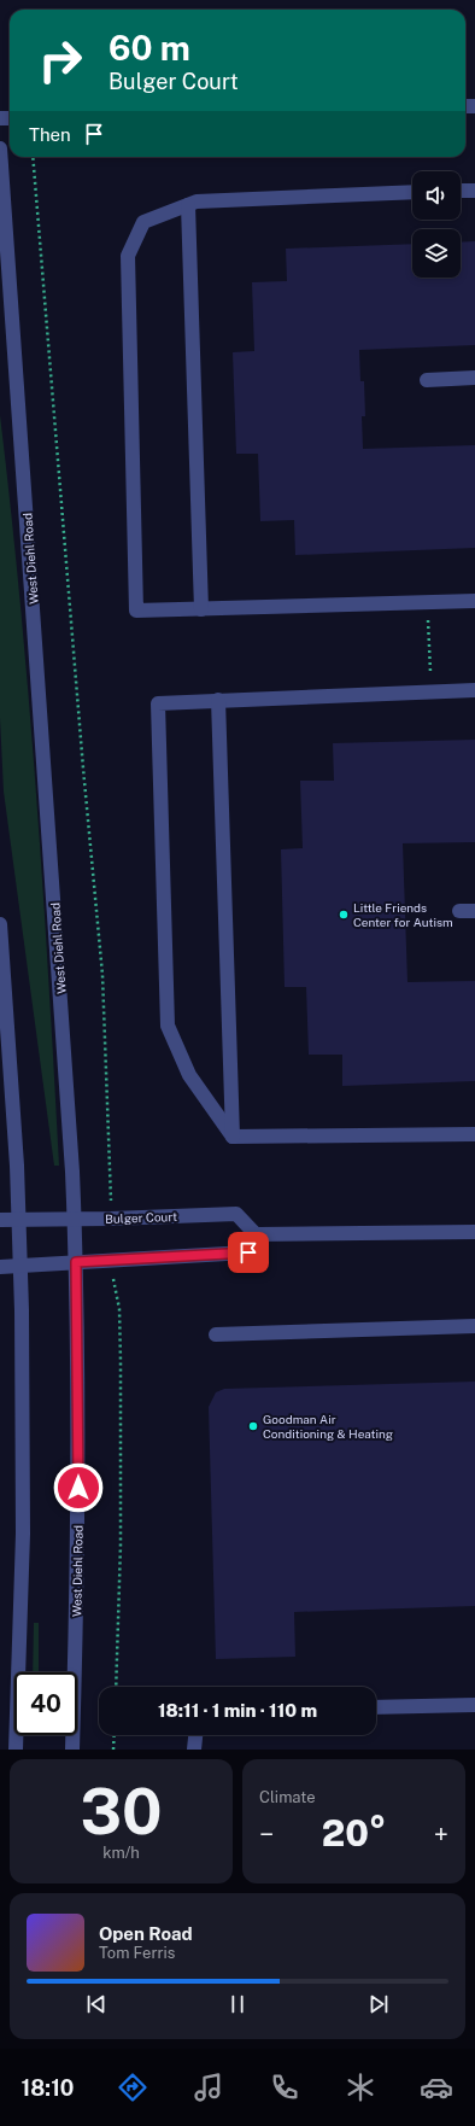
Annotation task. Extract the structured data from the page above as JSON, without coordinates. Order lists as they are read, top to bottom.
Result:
{
  "streets": {
    "street": ["West Diehl Road", "Bulger Court"]
  },
  "crossings": [
    ["West Diehl Road", "Bulger Court"]
  ],
  "places": ["Little Friends Center for Autism", "Goodman Air Conditioning & Heating"],
  "page": {
    "turn": ["60 m", "Bulger Court"],
    "then": "Then",
    "limit": "40",
    "trip": "18:11 · 1 min · 110 m",
    "tile": [
      ["30", "km/h"],
      "Climate"
    ],
    "heat": ["−", "20°", "+"],
    "song": ["Open Road", "Tom Ferris"],
    "tabs": "18:10"
  }
}
